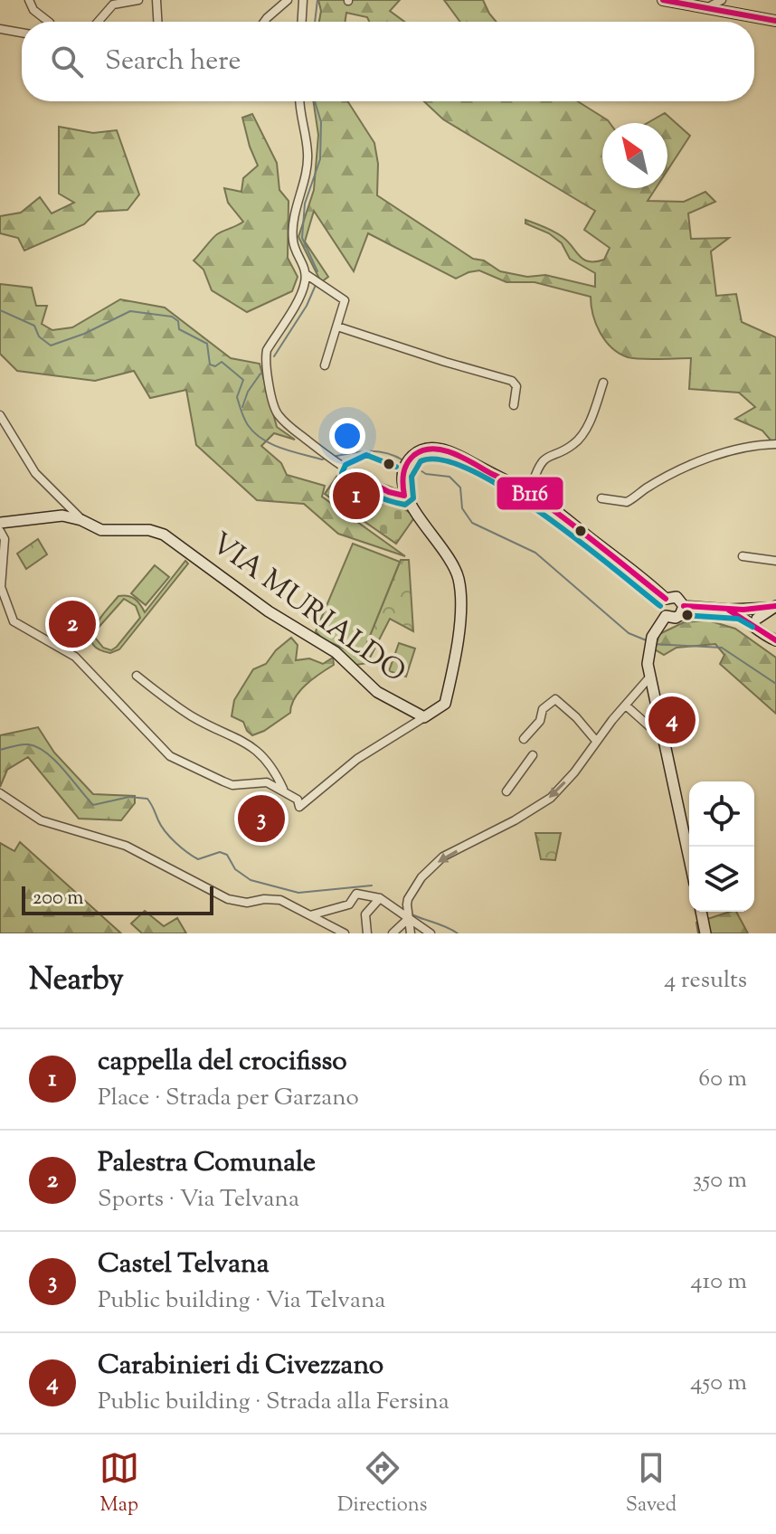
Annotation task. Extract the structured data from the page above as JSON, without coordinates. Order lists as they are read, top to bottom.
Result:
{
  "streets": {
    "street": ["VIA MURIALDO"]
  },
  "lines": ["transit line B116"],
  "scale_bar": "200 m",
  "north": "top left",
  "page": {
    "search": "Search here",
    "pins": [
      "1",
      "2",
      "4",
      "3"
    ],
    "scale": "200 m",
    "heading": ["Nearby", "4 results"],
    "list": [
      {
        "mark": "1",
        "name": "cappella del crocifisso",
        "note": "Place · Strada per Garzano",
        "value": "60 m"
      },
      {
        "mark": "2",
        "name": "Palestra Comunale",
        "note": "Sports · Via Telvana",
        "value": "350 m"
      },
      {
        "mark": "3",
        "name": "Castel Telvana",
        "note": "Public building · Via Telvana",
        "value": "410 m"
      },
      {
        "mark": "4",
        "name": "Carabinieri di Civezzano",
        "note": "Public building · Strada alla Fersina",
        "value": "450 m"
      }
    ],
    "nav": ["Map", "Directions", "Saved"]
  }
}
